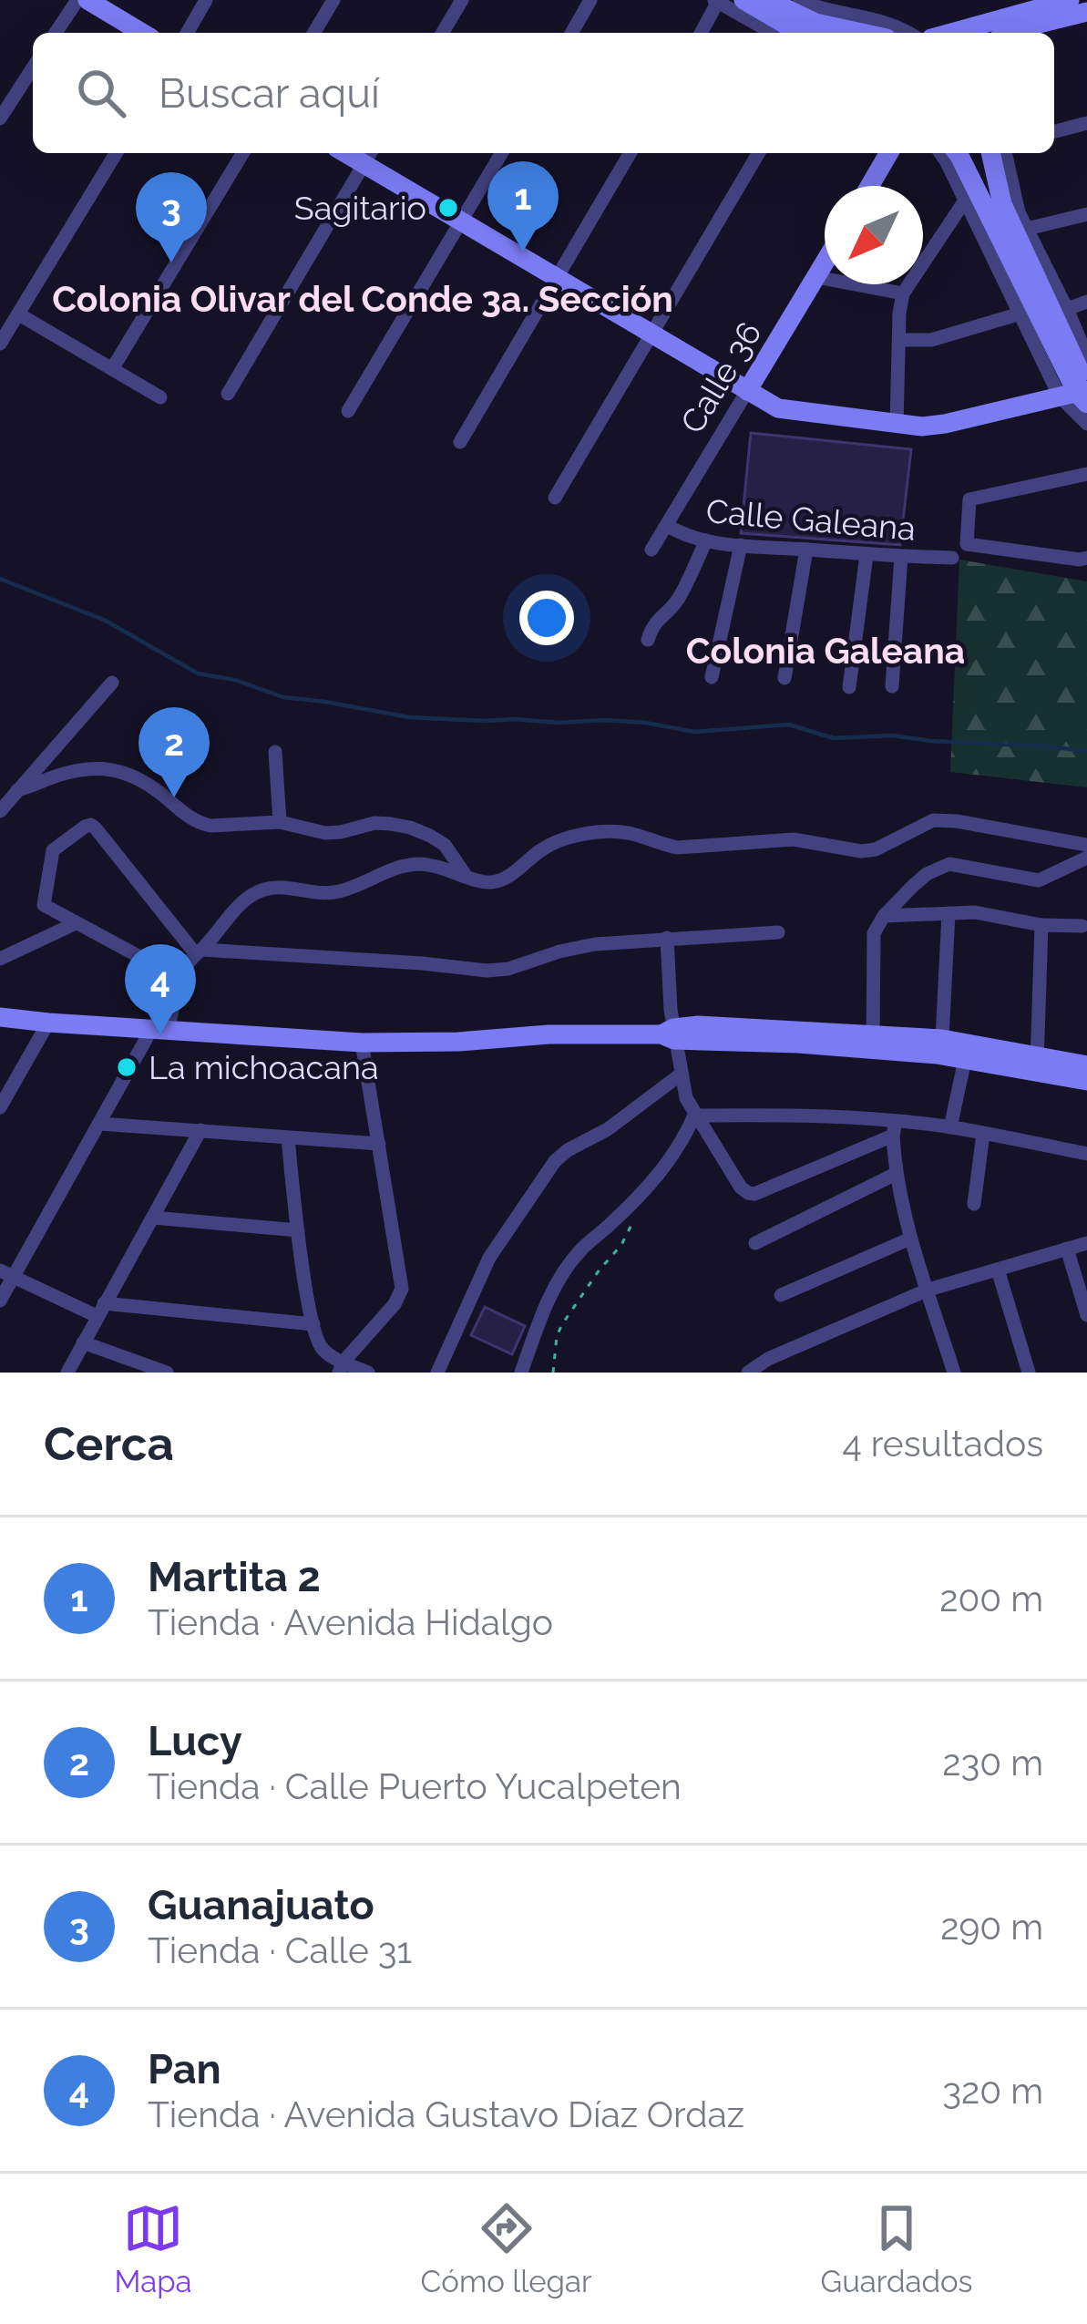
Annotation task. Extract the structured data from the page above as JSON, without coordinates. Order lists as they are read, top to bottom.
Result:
{
  "streets": {
    "street": ["Calle 36", "Calle Galeana"]
  },
  "crossings": [
    ["Calle 36", "Calle Galeana"]
  ],
  "districts": ["Colonia Olivar del Conde 3a. Sección", "Colonia Galeana"],
  "places": ["Sagitario", "La michoacana"],
  "north": "bottom left",
  "page": {
    "search": "Buscar aquí",
    "pins": [
      "1",
      "3",
      "2",
      "4"
    ],
    "heading": ["Cerca", "4 resultados"],
    "list": [
      {
        "mark": "1",
        "name": "Martita 2",
        "note": "Tienda · Avenida Hidalgo",
        "value": "200 m"
      },
      {
        "mark": "2",
        "name": "Lucy",
        "note": "Tienda · Calle Puerto Yucalpeten",
        "value": "230 m"
      },
      {
        "mark": "3",
        "name": "Guanajuato",
        "note": "Tienda · Calle 31",
        "value": "290 m"
      },
      {
        "mark": "4",
        "name": "Pan",
        "note": "Tienda · Avenida Gustavo Díaz Ordaz",
        "value": "320 m"
      }
    ],
    "nav": ["Mapa", "Cómo llegar", "Guardados"]
  }
}
